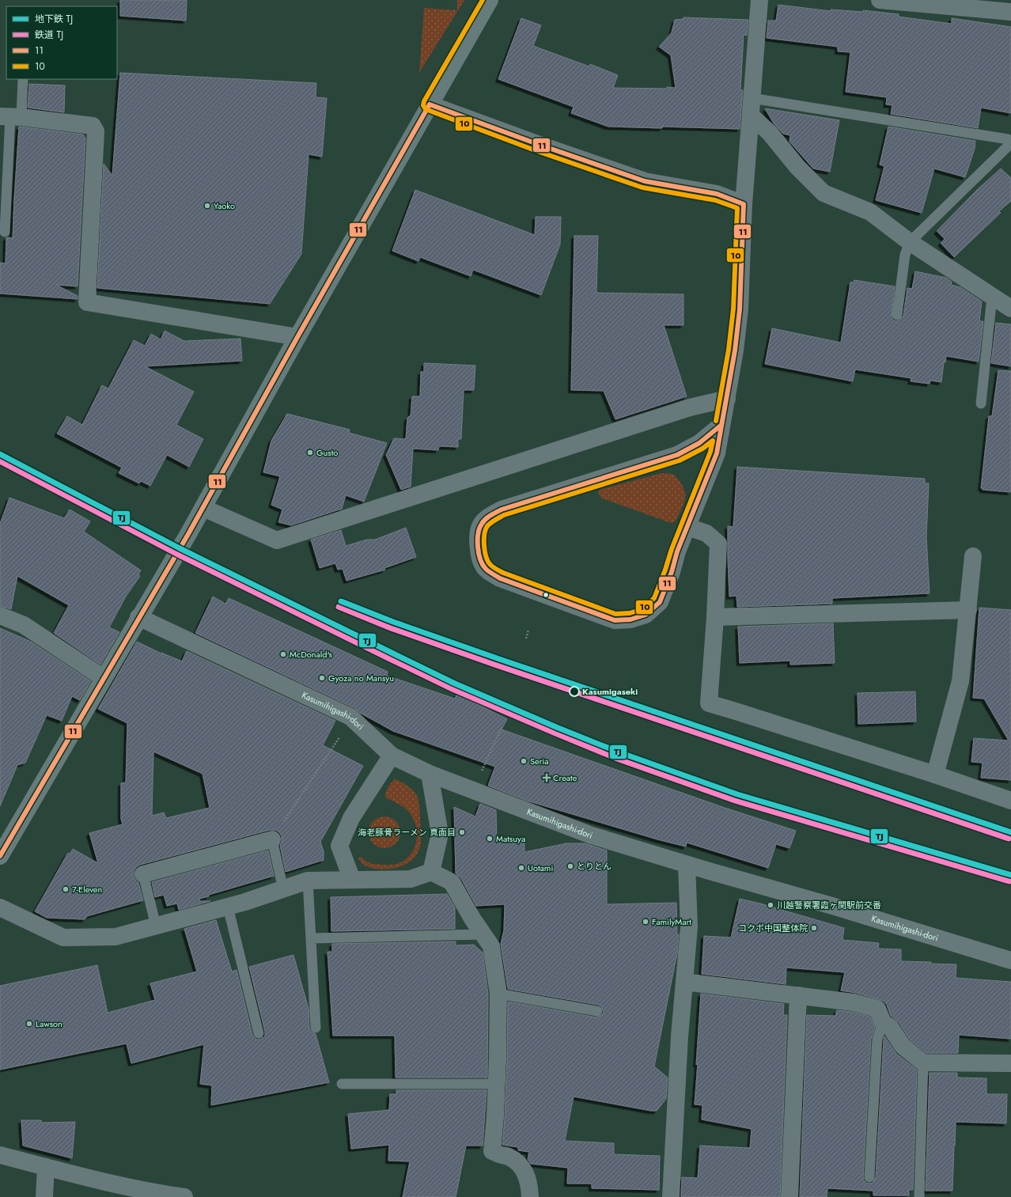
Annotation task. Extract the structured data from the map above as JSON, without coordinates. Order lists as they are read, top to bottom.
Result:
{
  "streets": {
    "street": ["Kasumihigashi-dori"]
  },
  "places": {
    "other": [
      "Yaoko",
      "Gusto",
      "McDonald's",
      "Gyoza no Mansyu",
      "Kasumigaseki",
      "Seria",
      "海老豚骨ラーメン 真面目",
      "Matsuya",
      "とりとん",
      "Uotami",
      "7-Eleven",
      "川越警察署霞ヶ関駅前交番",
      "FamilyMart",
      "コクボ中国整体院",
      "Lawson"
    ],
    "health": ["Create"]
  },
  "lines": [
    "transit line 10",
    "transit line 11",
    "metro line TJ",
    "rail line TJ"
  ],
  "legend": [
    "地下鉄 TJ",
    "鉄道 TJ",
    "11",
    "10"
  ]
}
